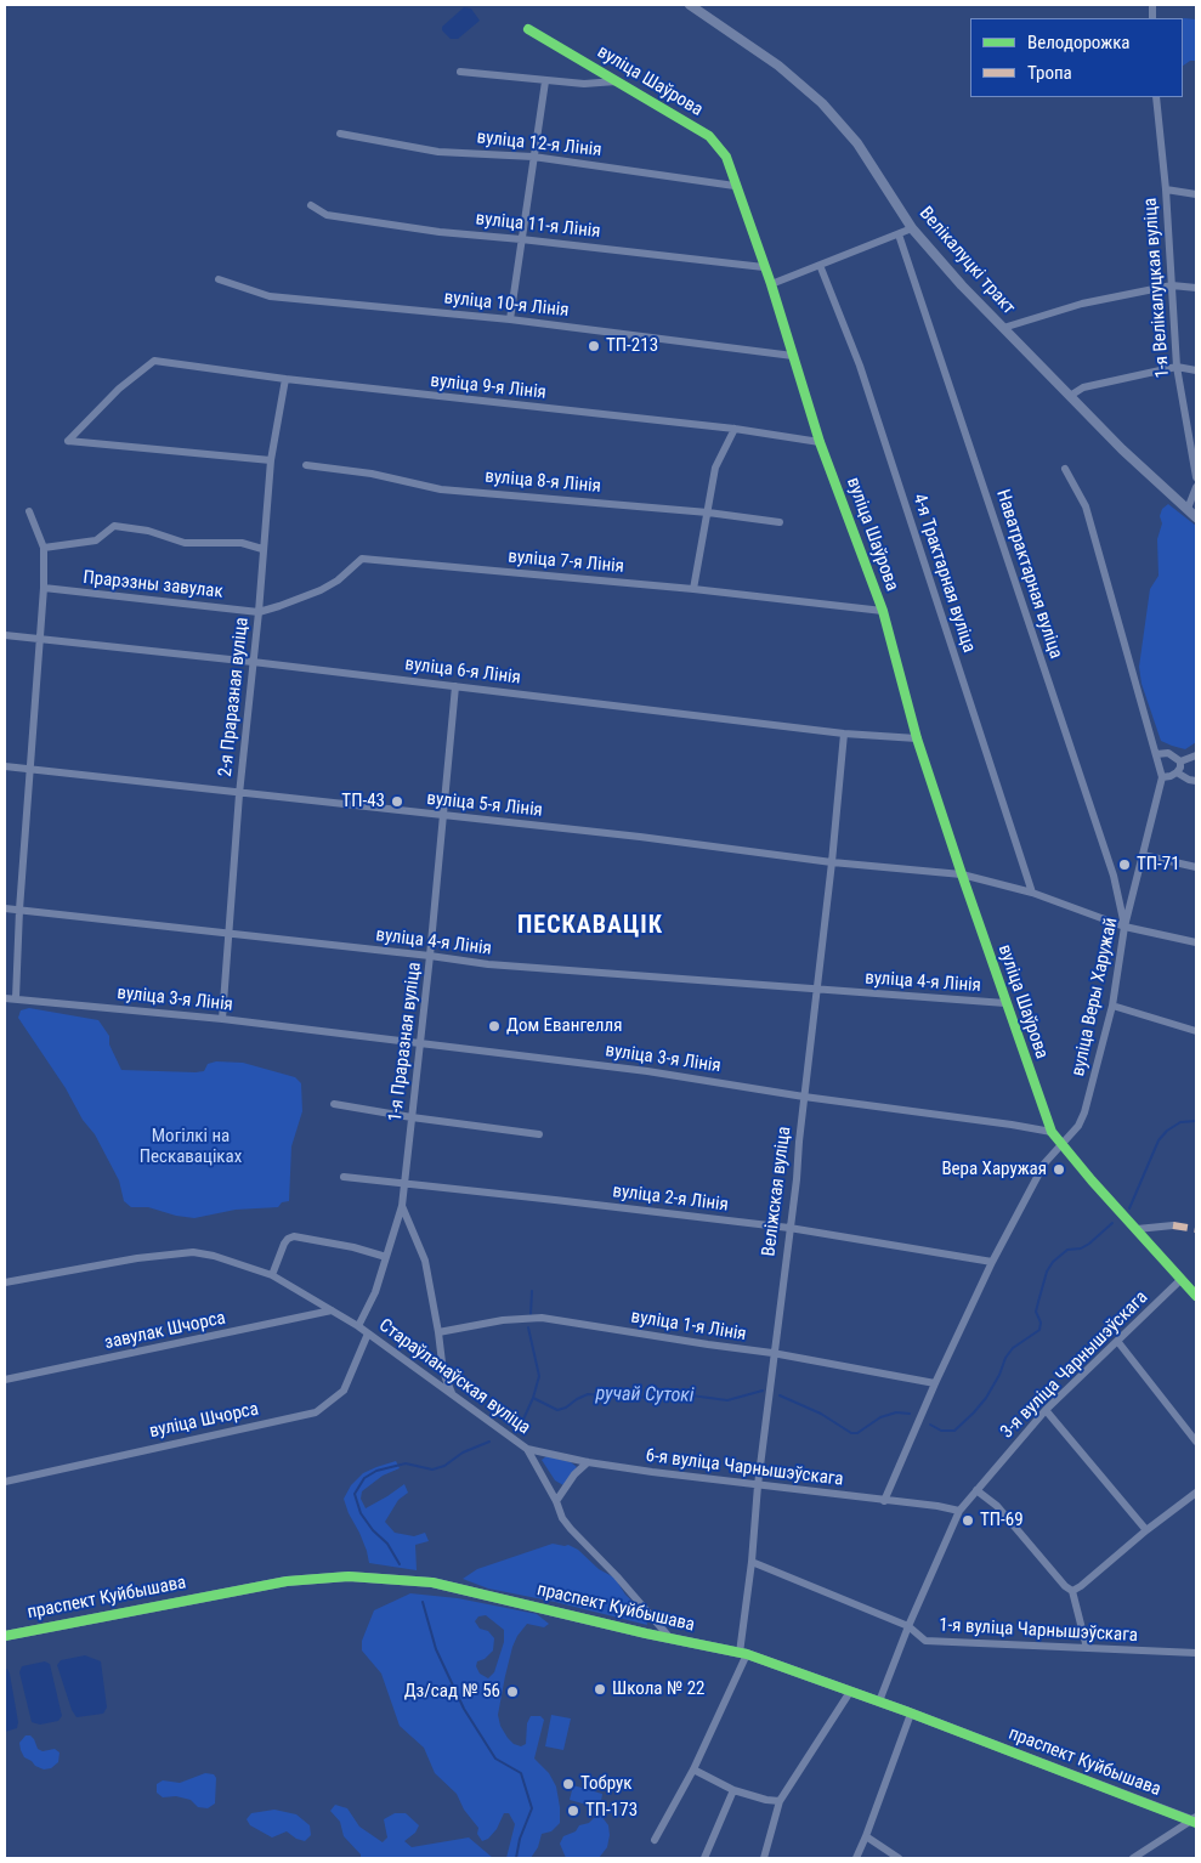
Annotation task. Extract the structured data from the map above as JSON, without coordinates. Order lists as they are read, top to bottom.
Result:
{
  "streets": {
    "street": [
      "вуліца Шаўрова",
      "вуліца 12-я Лінія",
      "вуліца 11-я Лінія",
      "Велікалуцкі тракт",
      "1-я Велікалуцкая вуліца",
      "вуліца 10-я Лінія",
      "вуліца 9-я Лінія",
      "вуліца 8-я Лінія",
      "вуліца 7-я Лінія",
      "4-я Трактарная вуліца",
      "Наватрактарная вуліца",
      "Прарэзны завулак",
      "вуліца 6-я Лінія",
      "2-я Праразная вуліца",
      "вуліца 5-я Лінія",
      "вуліца 4-я Лінія",
      "вуліца Веры Харужай",
      "вуліца 3-я Лінія",
      "1-я Праразная вуліца",
      "Веліжская вуліца",
      "вуліца 2-я Лінія",
      "вуліца 1-я Лінія",
      "завулак Шчорса",
      "3-я вуліца Чарнышэўскага",
      "Стараўланаўская вуліца",
      "вуліца Шчорса",
      "6-я вуліца Чарнышэўскага",
      "праспект Куйбышава",
      "1-я вуліца Чарнышэўскага"
    ]
  },
  "crossings": [
    ["вуліца Шаўрова", "вуліца 12-я Лінія"],
    ["вуліца Шаўрова", "вуліца 11-я Лінія"],
    ["вуліца Шаўрова", "вуліца 10-я Лінія"],
    ["вуліца Шаўрова", "вуліца 9-я Лінія"],
    ["вуліца Шаўрова", "вуліца 7-я Лінія"],
    ["вуліца Шаўрова", "вуліца 6-я Лінія"],
    ["вуліца Шаўрова", "вуліца 5-я Лінія"],
    ["вуліца Шаўрова", "вуліца 4-я Лінія"],
    ["вуліца Шаўрова", "вуліца Веры Харужай"],
    ["вуліца Шаўрова", "вуліца 3-я Лінія"],
    ["вуліца Шаўрова", "3-я вуліца Чарнышэўскага"],
    ["вуліца 9-я Лінія", "2-я Праразная вуліца"],
    ["вуліца 7-я Лінія", "Прарэзны завулак"],
    ["вуліца 7-я Лінія", "2-я Праразная вуліца"],
    ["4-я Трактарная вуліца", "вуліца 5-я Лінія"],
    ["Наватрактарная вуліца", "вуліца 5-я Лінія"],
    ["Наватрактарная вуліца", "вуліца Веры Харужай"],
    ["Прарэзны завулак", "2-я Праразная вуліца"],
    ["вуліца 6-я Лінія", "2-я Праразная вуліца"],
    ["вуліца 6-я Лінія", "1-я Праразная вуліца"],
    ["вуліца 6-я Лінія", "Веліжская вуліца"],
    ["2-я Праразная вуліца", "вуліца 5-я Лінія"],
    ["2-я Праразная вуліца", "вуліца 4-я Лінія"],
    ["2-я Праразная вуліца", "вуліца 3-я Лінія"],
    ["вуліца 5-я Лінія", "вуліца Веры Харужай"],
    ["вуліца 5-я Лінія", "1-я Праразная вуліца"],
    ["вуліца 5-я Лінія", "Веліжская вуліца"],
    ["вуліца 4-я Лінія", "1-я Праразная вуліца"],
    ["вуліца 4-я Лінія", "Веліжская вуліца"],
    ["вуліца Веры Харужай", "вуліца 2-я Лінія"],
    ["вуліца Веры Харужай", "вуліца 1-я Лінія"],
    ["вуліца Веры Харужай", "6-я вуліца Чарнышэўскага"],
    ["вуліца 3-я Лінія", "1-я Праразная вуліца"],
    ["вуліца 3-я Лінія", "Веліжская вуліца"],
    ["1-я Праразная вуліца", "вуліца 2-я Лінія"],
    ["1-я Праразная вуліца", "Стараўланаўская вуліца"],
    ["Веліжская вуліца", "вуліца 2-я Лінія"],
    ["Веліжская вуліца", "вуліца 1-я Лінія"],
    ["Веліжская вуліца", "6-я вуліца Чарнышэўскага"],
    ["Веліжская вуліца", "праспект Куйбышава"],
    ["Веліжская вуліца", "1-я вуліца Чарнышэўскага"],
    ["завулак Шчорса", "Стараўланаўская вуліца"],
    ["3-я вуліца Чарнышэўскага", "6-я вуліца Чарнышэўскага"],
    ["3-я вуліца Чарнышэўскага", "праспект Куйбышава"],
    ["3-я вуліца Чарнышэўскага", "1-я вуліца Чарнышэўскага"],
    ["Стараўланаўская вуліца", "вуліца Шчорса"],
    ["Стараўланаўская вуліца", "6-я вуліца Чарнышэўскага"],
    ["Стараўланаўская вуліца", "праспект Куйбышава"]
  ],
  "districts": ["ПЕСКАВАЦІК"],
  "water": ["ручай Сутокі"],
  "parks": ["Могілкі на Пескаваціках"],
  "places": [
    "ТП-213",
    "ТП-43",
    "ТП-71",
    "Дом Евангелля",
    "Вера Харужая",
    "ТП-69",
    "Школа № 22",
    "Дз/сад № 56",
    "Тобрук",
    "ТП-173"
  ],
  "legend": ["Велодорожка", "Тропа"]
}
